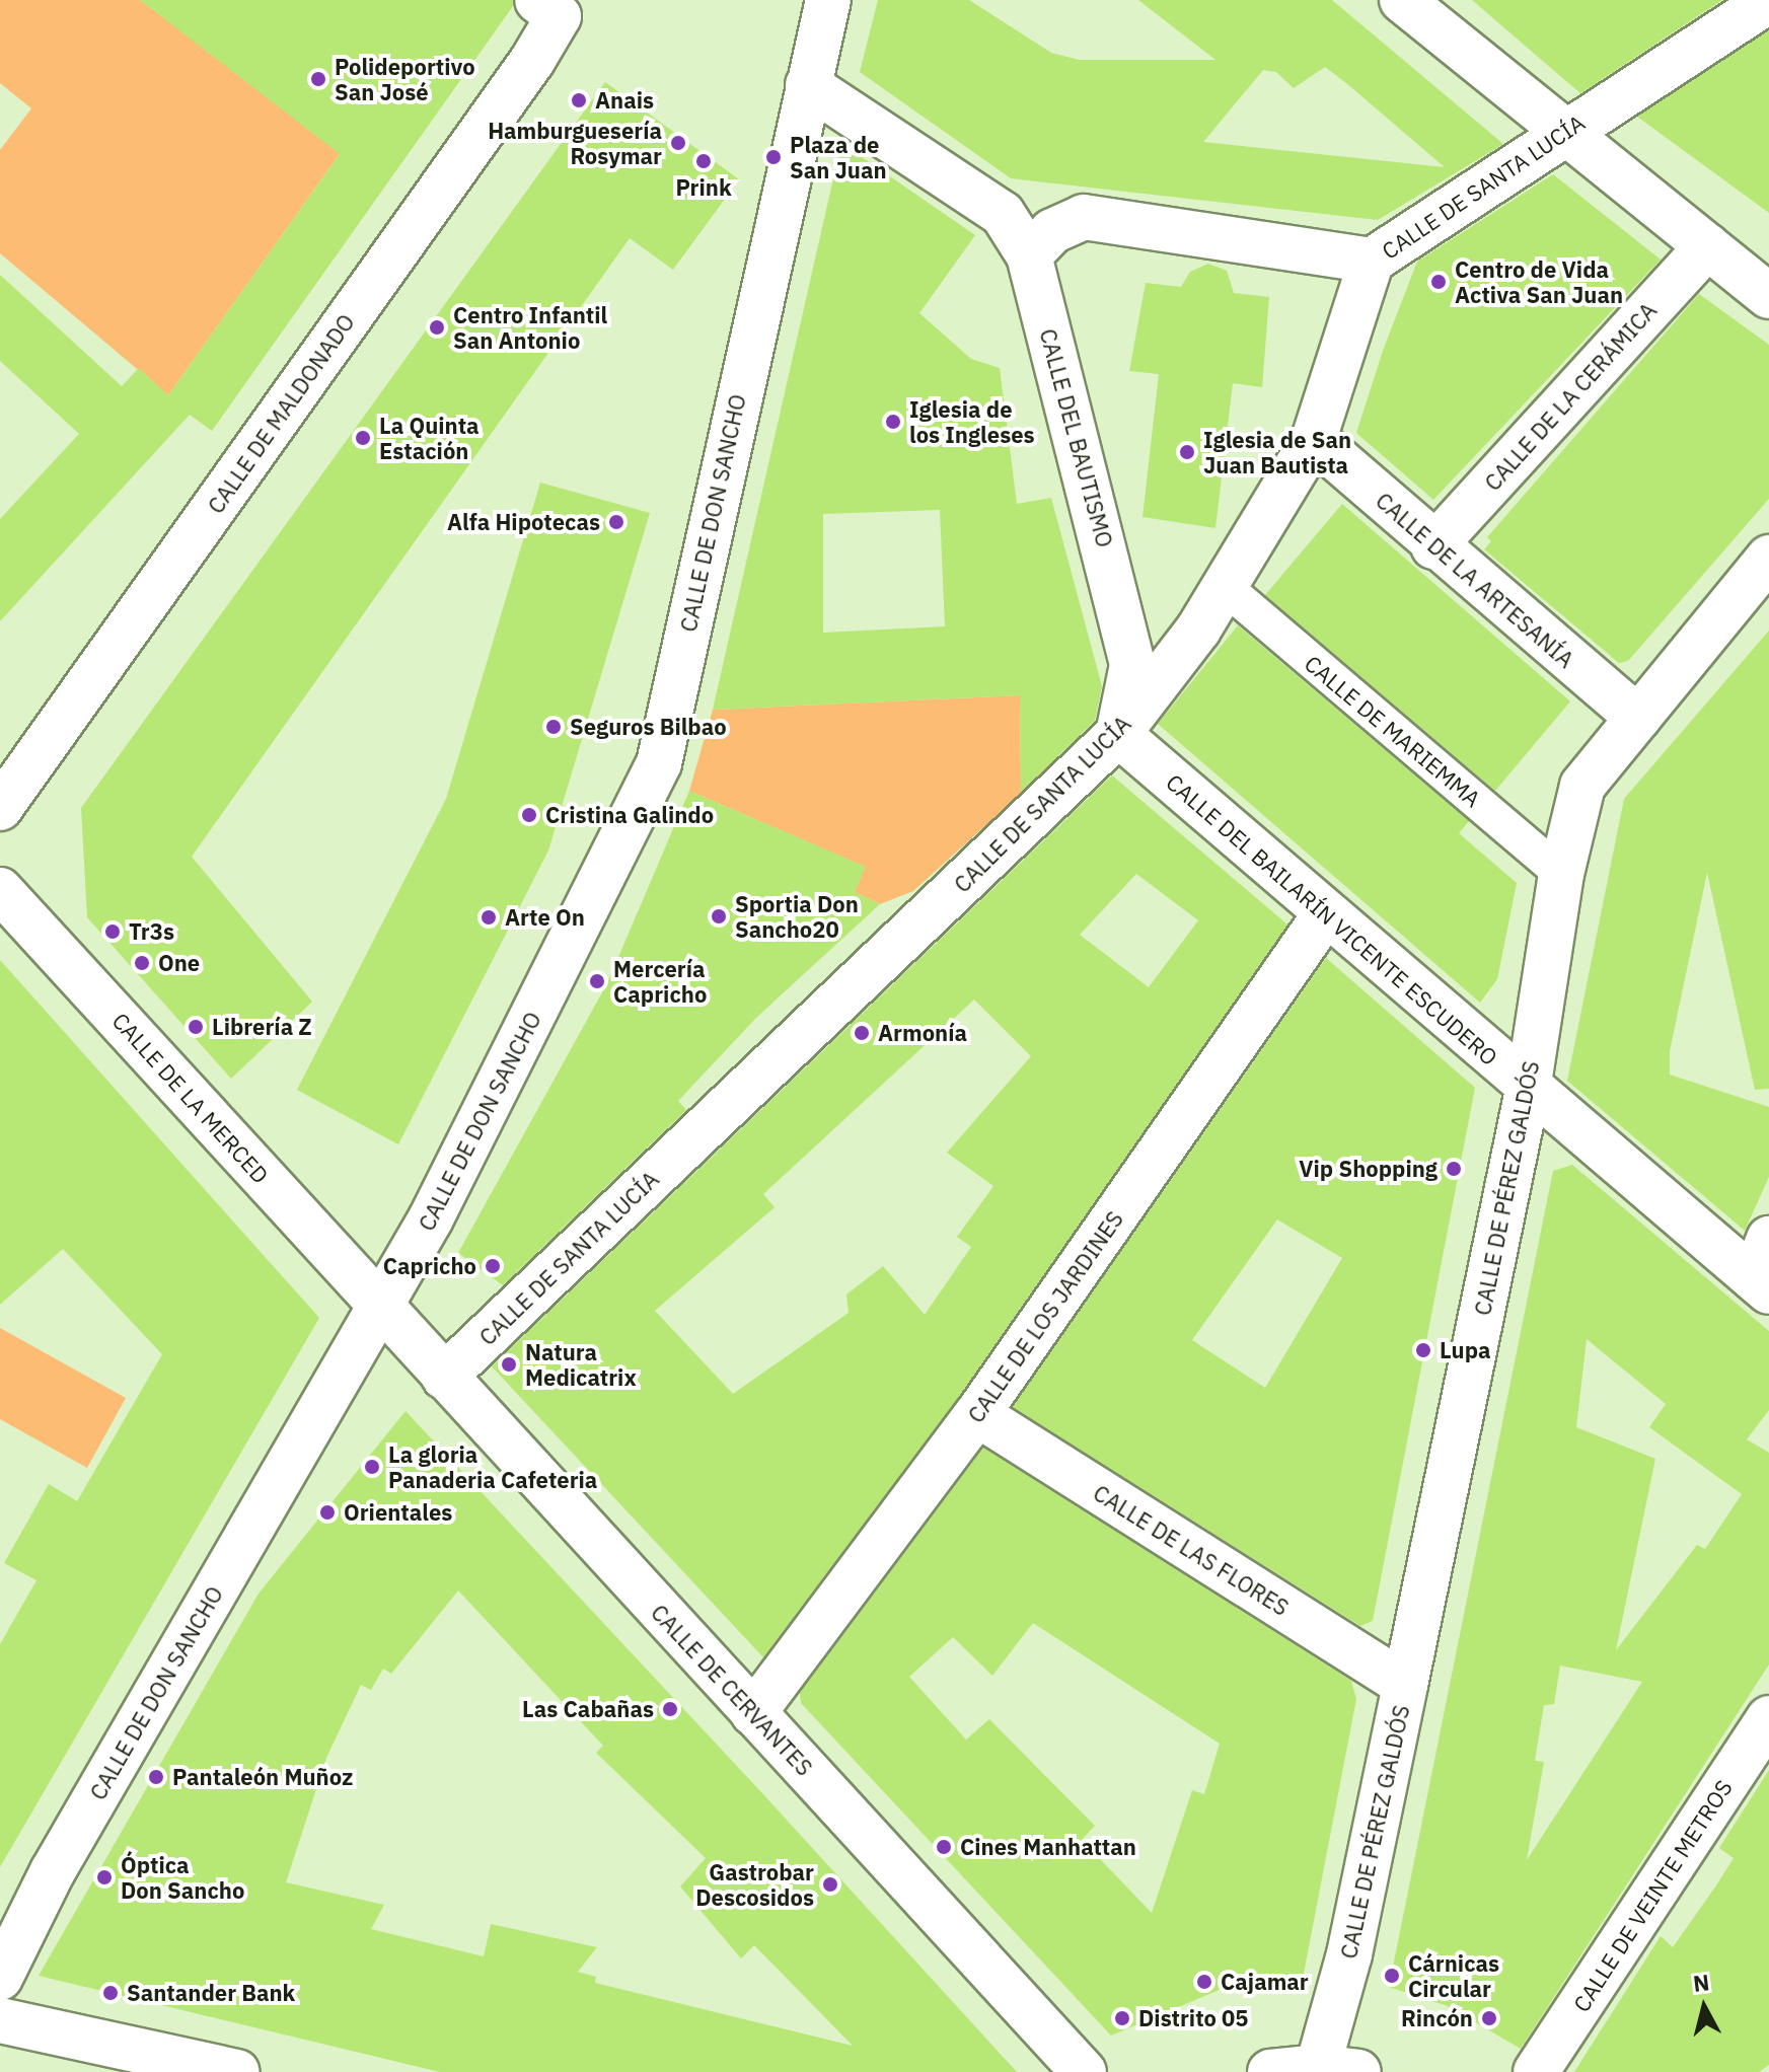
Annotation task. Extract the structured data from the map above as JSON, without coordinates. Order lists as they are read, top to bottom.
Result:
{
  "streets": {
    "street": [
      "CALLE DE SANTA LUCÍA",
      "CALLE DE LA CERÁMICA",
      "CALLE DE MALDONADO",
      "CALLE DEL BAUTISMO",
      "CALLE DE DON SANCHO",
      "CALLE DE LA ARTESANÍA",
      "CALLE DE MARIEMMA",
      "CALLE DEL BAILARÍN VICENTE ESCUDERO",
      "CALLE DE LA MERCED",
      "CALLE DE PÉREZ GALDÓS",
      "CALLE DE LOS JARDINES",
      "CALLE DE LAS FLORES",
      "CALLE DE CERVANTES",
      "CALLE DE VEINTE METROS"
    ]
  },
  "crossings": [
    ["CALLE DE SANTA LUCÍA", "CALLE DEL BAUTISMO"],
    ["CALLE DE SANTA LUCÍA", "CALLE DE LA ARTESANÍA"],
    ["CALLE DE SANTA LUCÍA", "CALLE DE MARIEMMA"],
    ["CALLE DE SANTA LUCÍA", "CALLE DEL BAILARÍN VICENTE ESCUDERO"],
    ["CALLE DE SANTA LUCÍA", "CALLE DE CERVANTES"],
    ["CALLE DE LA CERÁMICA", "CALLE DE LA ARTESANÍA"],
    ["CALLE DEL BAUTISMO", "CALLE DE DON SANCHO"],
    ["CALLE DEL BAUTISMO", "CALLE DEL BAILARÍN VICENTE ESCUDERO"],
    ["CALLE DE DON SANCHO", "CALLE DE LA MERCED"],
    ["CALLE DE DON SANCHO", "CALLE DE CERVANTES"],
    ["CALLE DE LA ARTESANÍA", "CALLE DE PÉREZ GALDÓS"],
    ["CALLE DE MARIEMMA", "CALLE DE PÉREZ GALDÓS"],
    ["CALLE DEL BAILARÍN VICENTE ESCUDERO", "CALLE DE PÉREZ GALDÓS"],
    ["CALLE DEL BAILARÍN VICENTE ESCUDERO", "CALLE DE LOS JARDINES"],
    ["CALLE DE LA MERCED", "CALLE DE CERVANTES"],
    ["CALLE DE PÉREZ GALDÓS", "CALLE DE LAS FLORES"],
    ["CALLE DE LOS JARDINES", "CALLE DE LAS FLORES"],
    ["CALLE DE LOS JARDINES", "CALLE DE CERVANTES"]
  ],
  "places": [
    "Polideportivo San José",
    "Anais",
    "Hamburguesería Rosymar",
    "Plaza de San Juan",
    "Prink",
    "Centro de Vida Activa San Juan",
    "Centro Infantil San Antonio",
    "Iglesia de los Ingleses",
    "La Quinta Estación",
    "Iglesia de San Juan Bautista",
    "Alfa Hipotecas",
    "Seguros Bilbao",
    "Cristina Galindo",
    "Sportia Don Sancho20",
    "Arte On",
    "Tr3s",
    "One",
    "Mercería Capricho",
    "Librería Z",
    "Armonía",
    "Vip Shopping",
    "Capricho",
    "Lupa",
    "Natura Medicatrix",
    "La gloria Panaderia Cafeteria",
    "Orientales",
    "Las Cabañas",
    "Pantaleón Muñoz",
    "Cines Manhattan",
    "Óptica Don Sancho",
    "Gastrobar Descosidos",
    "Cárnicas Circular",
    "Cajamar",
    "Santander Bank",
    "Distrito 05",
    "Rincón"
  ],
  "north": "top"
}
